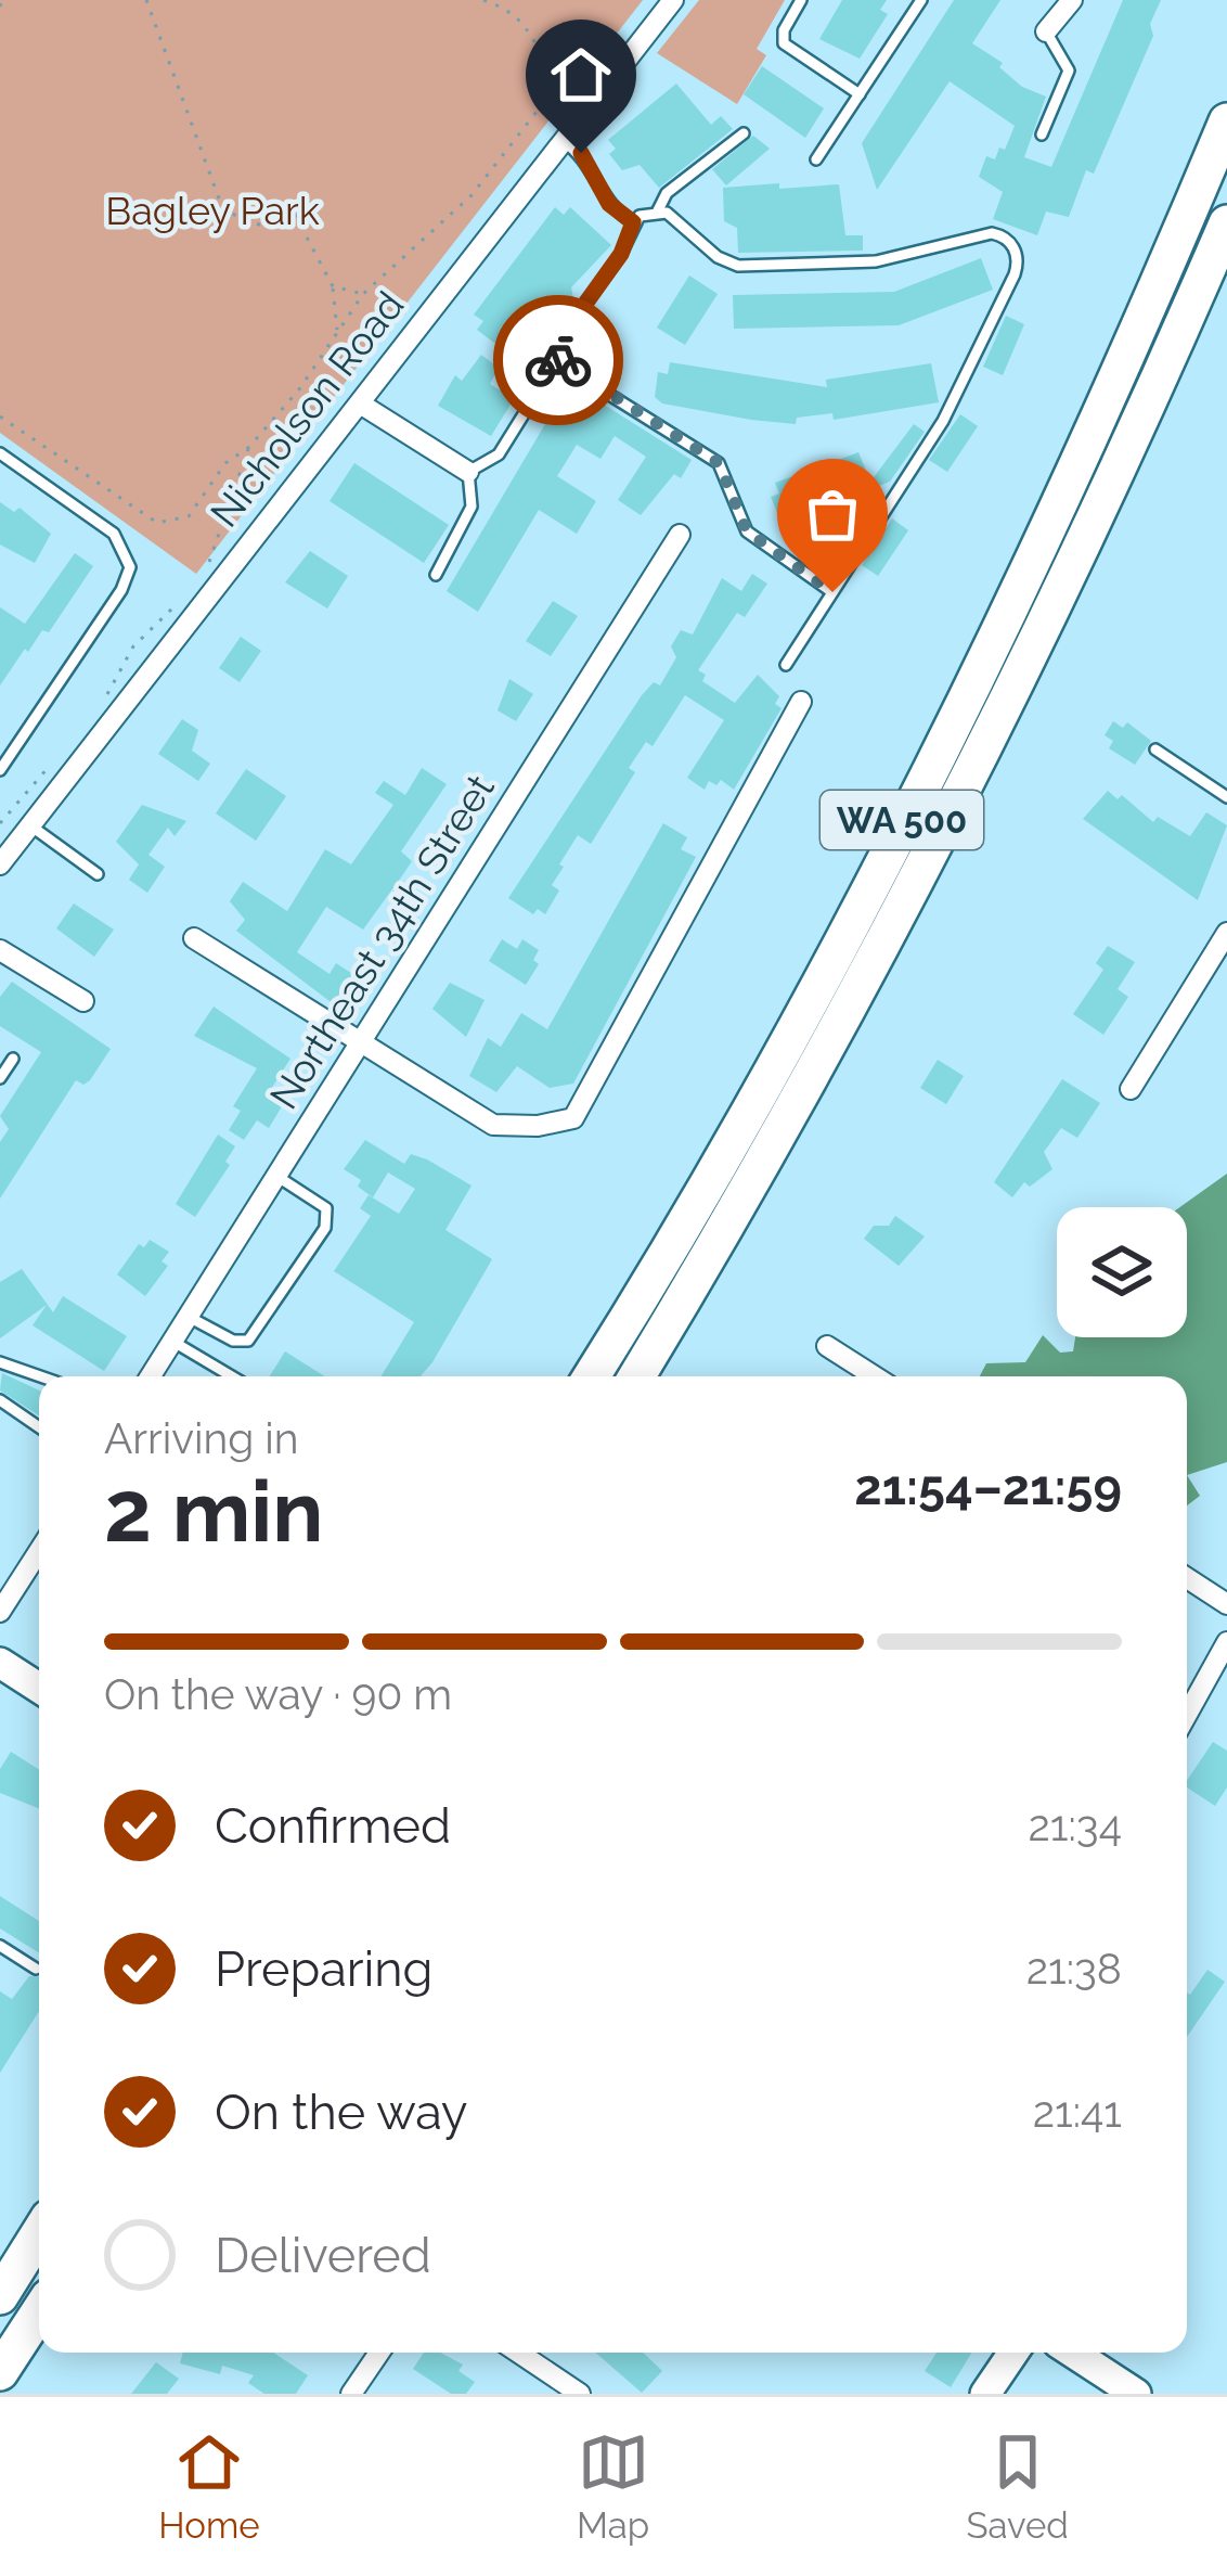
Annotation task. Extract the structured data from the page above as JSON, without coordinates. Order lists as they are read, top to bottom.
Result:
{
  "streets": {
    "highway": ["WA 500"],
    "street": ["Nicholson Road", "Northeast 34th Street"]
  },
  "parks": ["Bagley Park"],
  "page": {
    "heading": ["2 min", "Arriving in", "21:54–21:59"],
    "bar": "On the way · 90 m",
    "list": [
      ["Confirmed", "21:34"],
      ["Preparing", "21:38"],
      ["On the way", "21:41"],
      "Delivered"
    ],
    "tabs": ["Home", "Map", "Saved"]
  }
}
